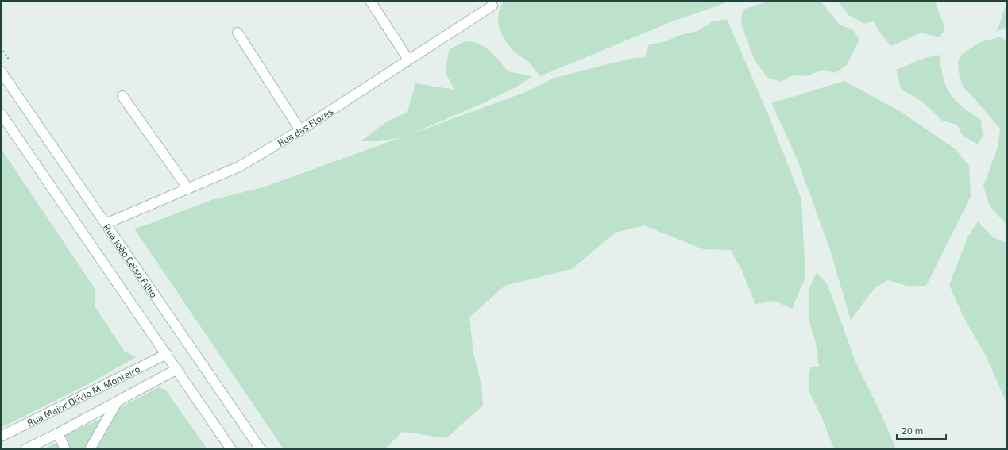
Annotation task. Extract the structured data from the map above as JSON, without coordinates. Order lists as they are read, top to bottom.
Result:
{
  "streets": {
    "street": ["Rua das Flores", "Rua João Celso Filho", "Rua Major Olívio M. Monteiro"]
  },
  "crossings": [
    ["Rua das Flores", "Rua João Celso Filho"]
  ],
  "scale_bar": "20 m"
}
